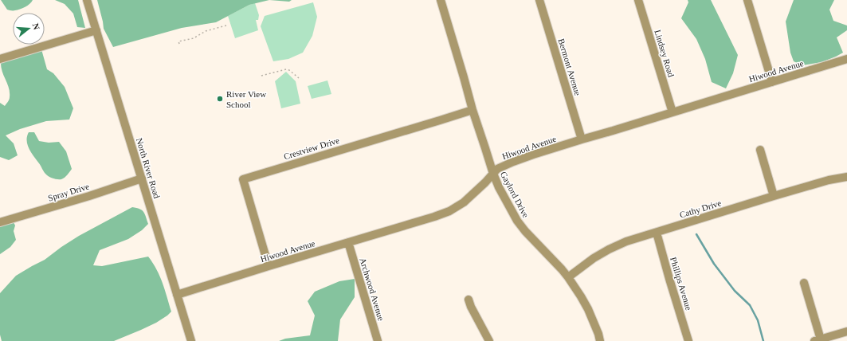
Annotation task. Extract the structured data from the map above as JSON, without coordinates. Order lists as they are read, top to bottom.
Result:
{
  "streets": {
    "street": [
      "Lindsey Road",
      "Bermont Avenue",
      "Hiwood Avenue",
      "Crestview Drive",
      "North River Road",
      "Spray Drive",
      "Gaylord Drive",
      "Cathy Drive",
      "Phillips Avenue",
      "Archwood Avenue"
    ]
  },
  "crossings": [
    ["Lindsey Road", "Hiwood Avenue"],
    ["Bermont Avenue", "Hiwood Avenue"],
    ["Hiwood Avenue", "Crestview Drive"],
    ["Hiwood Avenue", "North River Road"],
    ["Hiwood Avenue", "Gaylord Drive"],
    ["Hiwood Avenue", "Archwood Avenue"],
    ["Crestview Drive", "Gaylord Drive"],
    ["North River Road", "Spray Drive"],
    ["Gaylord Drive", "Cathy Drive"],
    ["Cathy Drive", "Phillips Avenue"]
  ],
  "places": ["River View School"],
  "north": "right"
}
